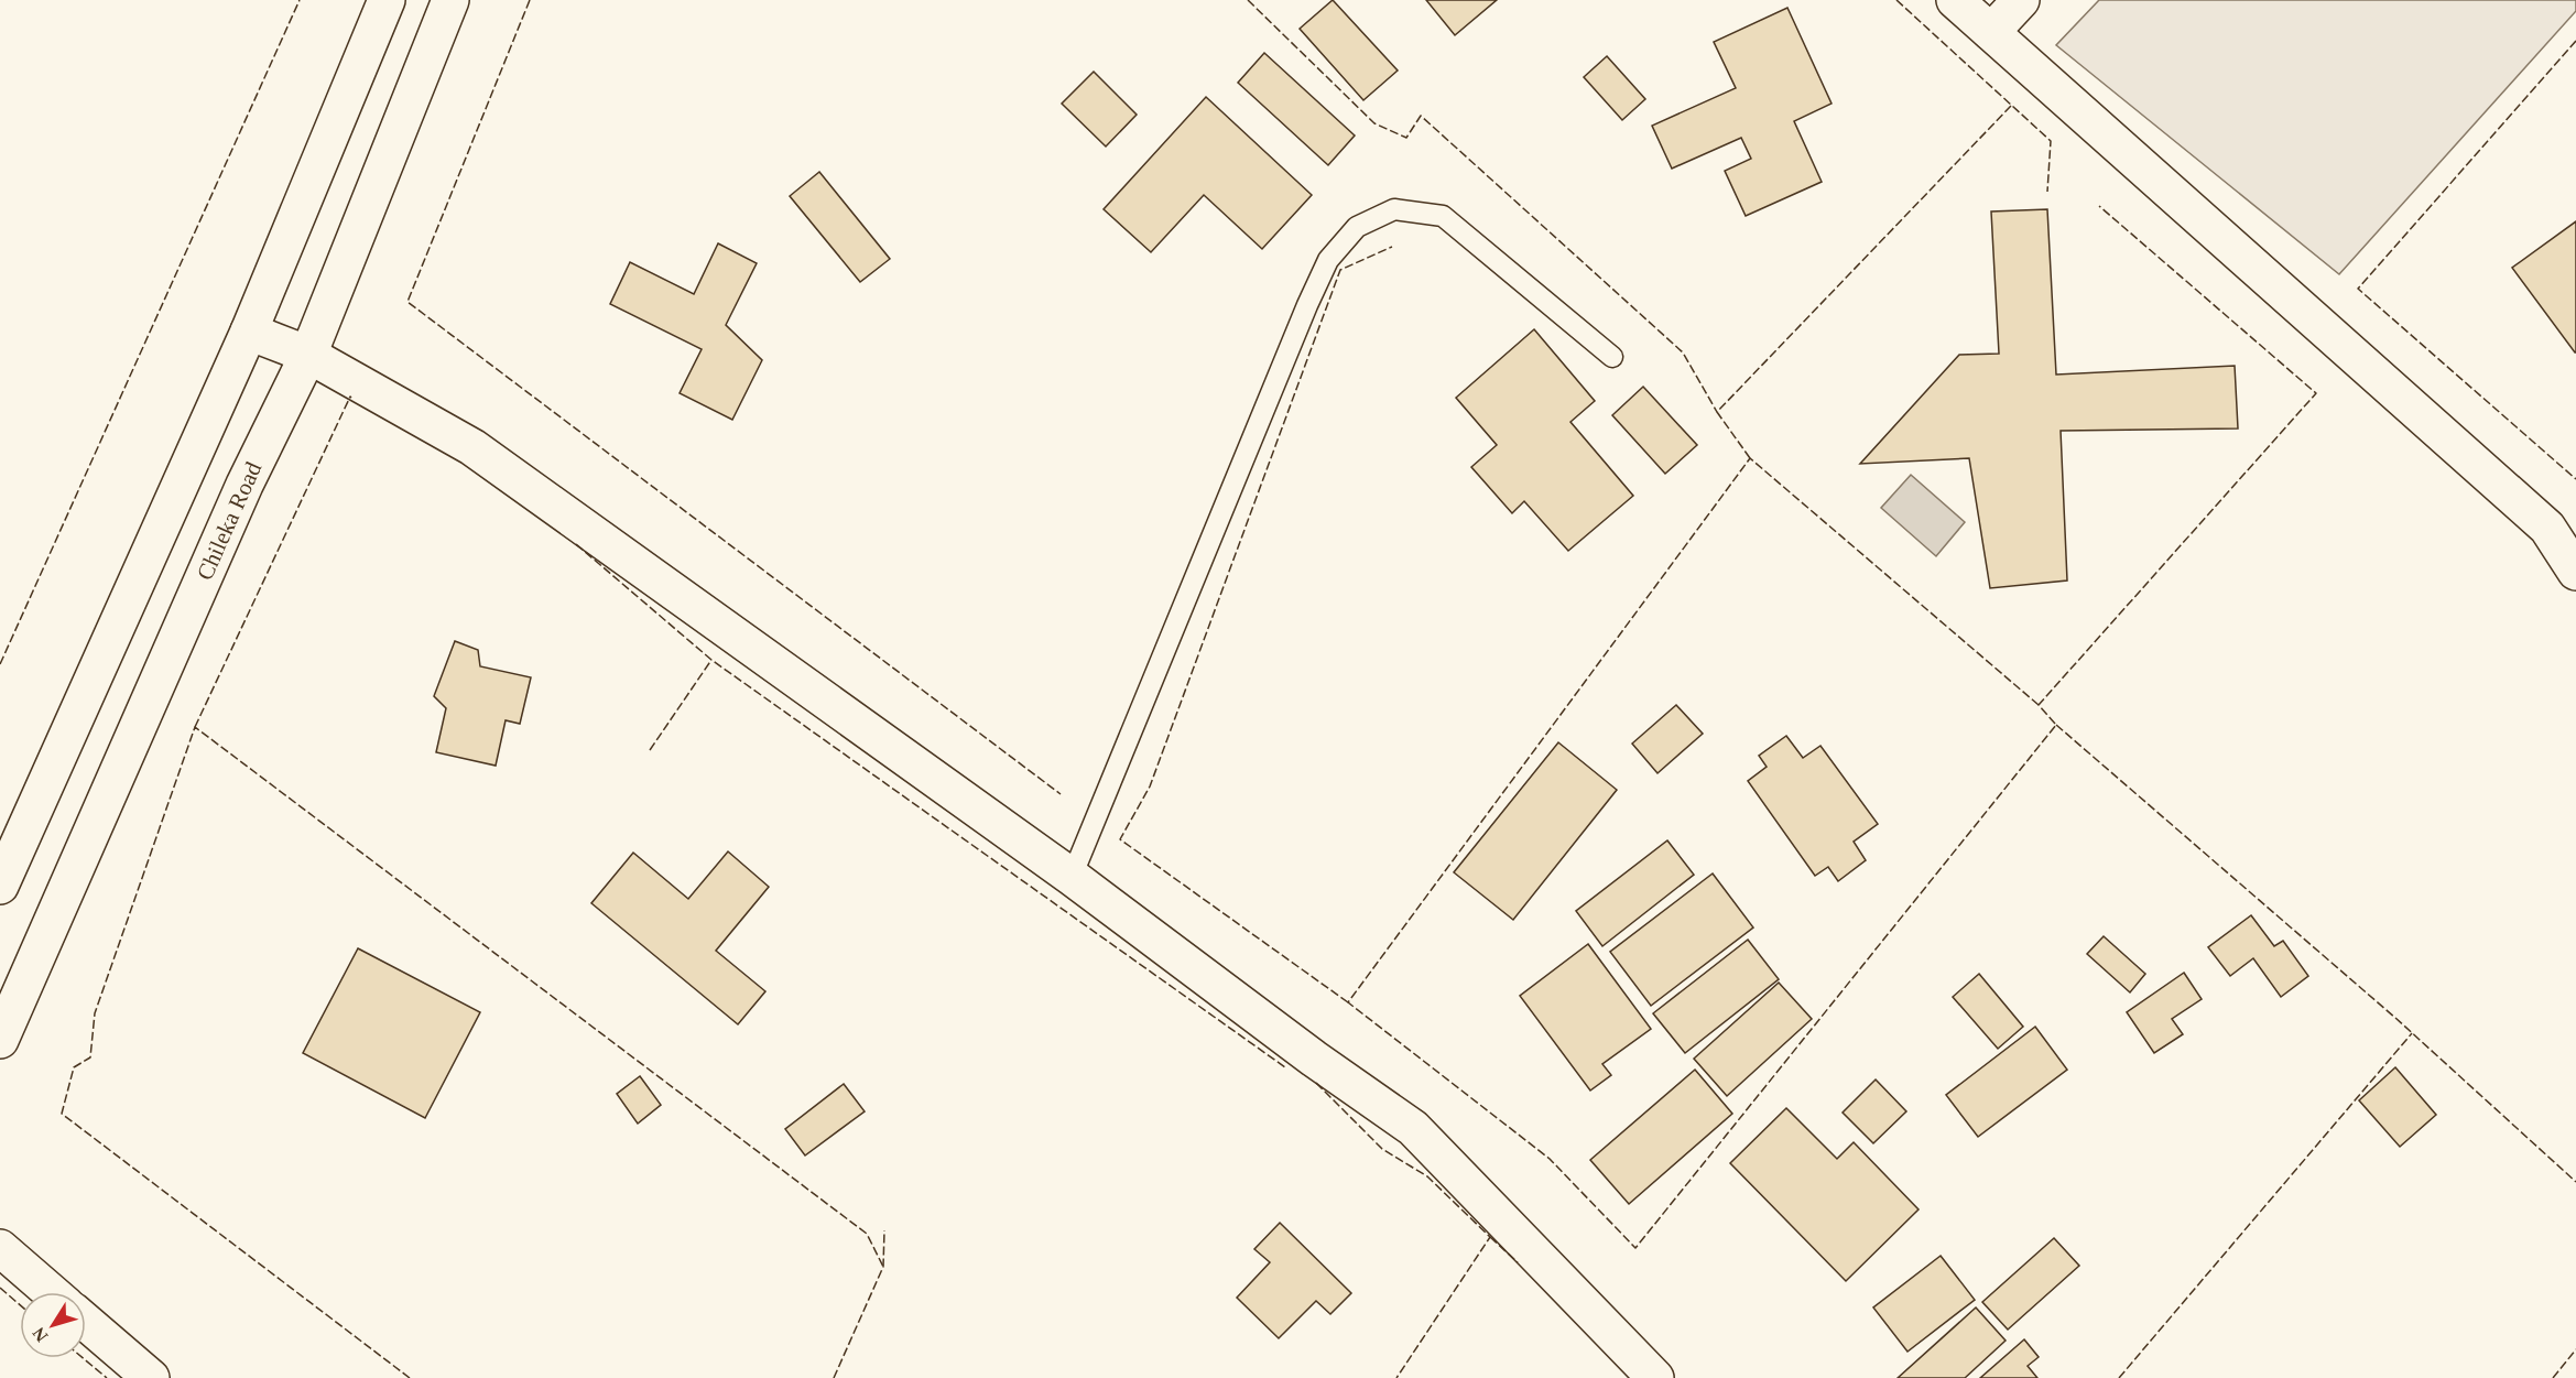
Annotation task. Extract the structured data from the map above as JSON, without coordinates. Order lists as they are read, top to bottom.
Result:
{
  "streets": {
    "main road": ["Chileka Road"]
  },
  "north": "bottom left"
}
